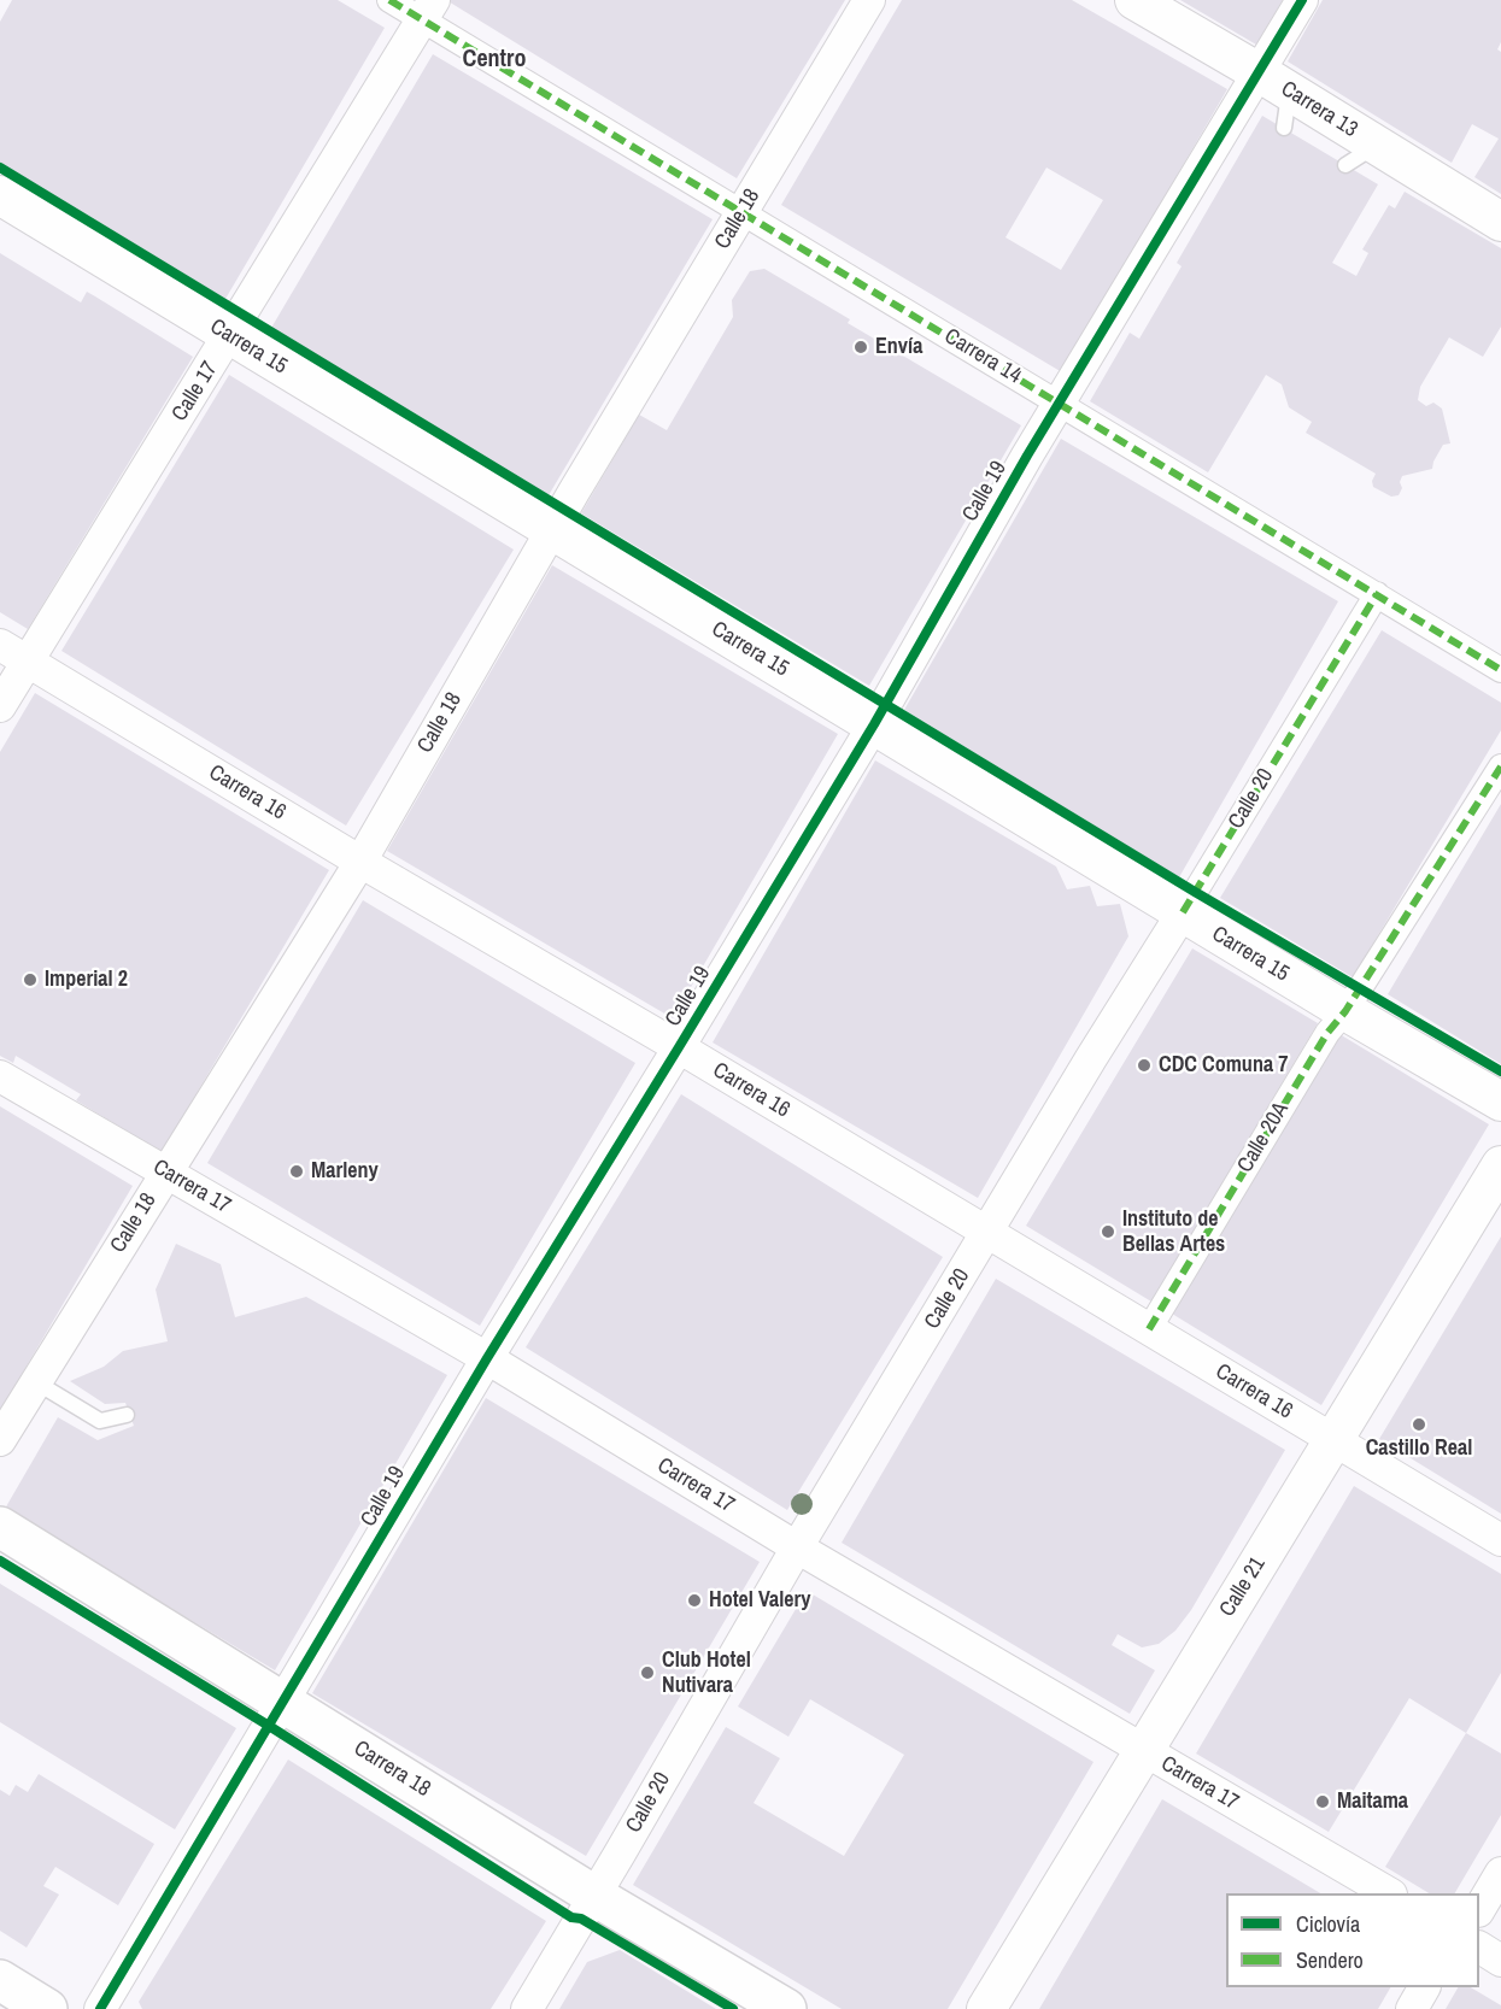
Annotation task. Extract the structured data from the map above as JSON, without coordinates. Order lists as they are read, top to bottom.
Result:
{
  "streets": {
    "main road": ["Carrera 18"],
    "street": [
      "Carrera 13",
      "Calle 18",
      "Carrera 15",
      "Carrera 14",
      "Calle 17",
      "Calle 19",
      "Carrera 16",
      "Calle 20",
      "Calle 20A",
      "Carrera 17",
      "Calle 21"
    ]
  },
  "crossings": [
    ["Carrera 13", "Calle 19"],
    ["Calle 18", "Carrera 15"],
    ["Calle 18", "Carrera 14"],
    ["Calle 18", "Carrera 16"],
    ["Calle 18", "Carrera 17"],
    ["Carrera 15", "Calle 17"],
    ["Carrera 15", "Calle 19"],
    ["Carrera 15", "Calle 20"],
    ["Carrera 15", "Calle 20A"],
    ["Carrera 14", "Calle 17"],
    ["Carrera 14", "Calle 19"],
    ["Carrera 14", "Calle 20"],
    ["Calle 17", "Carrera 16"],
    ["Calle 19", "Carrera 16"],
    ["Calle 19", "Carrera 17"],
    ["Calle 19", "Carrera 18"],
    ["Carrera 16", "Calle 20"],
    ["Carrera 16", "Calle 20A"],
    ["Carrera 16", "Calle 21"],
    ["Calle 20", "Carrera 17"],
    ["Calle 20", "Carrera 18"],
    ["Carrera 17", "Calle 21"]
  ],
  "districts": ["Centro"],
  "places": [
    "Envía",
    "Imperial 2",
    "CDC Comuna 7",
    "Marleny",
    "Instituto de Bellas Artes",
    "Castillo Real",
    "Hotel Valery",
    "Club Hotel Nutivara",
    "Maitama"
  ],
  "legend": ["Ciclovía", "Sendero"]
}
